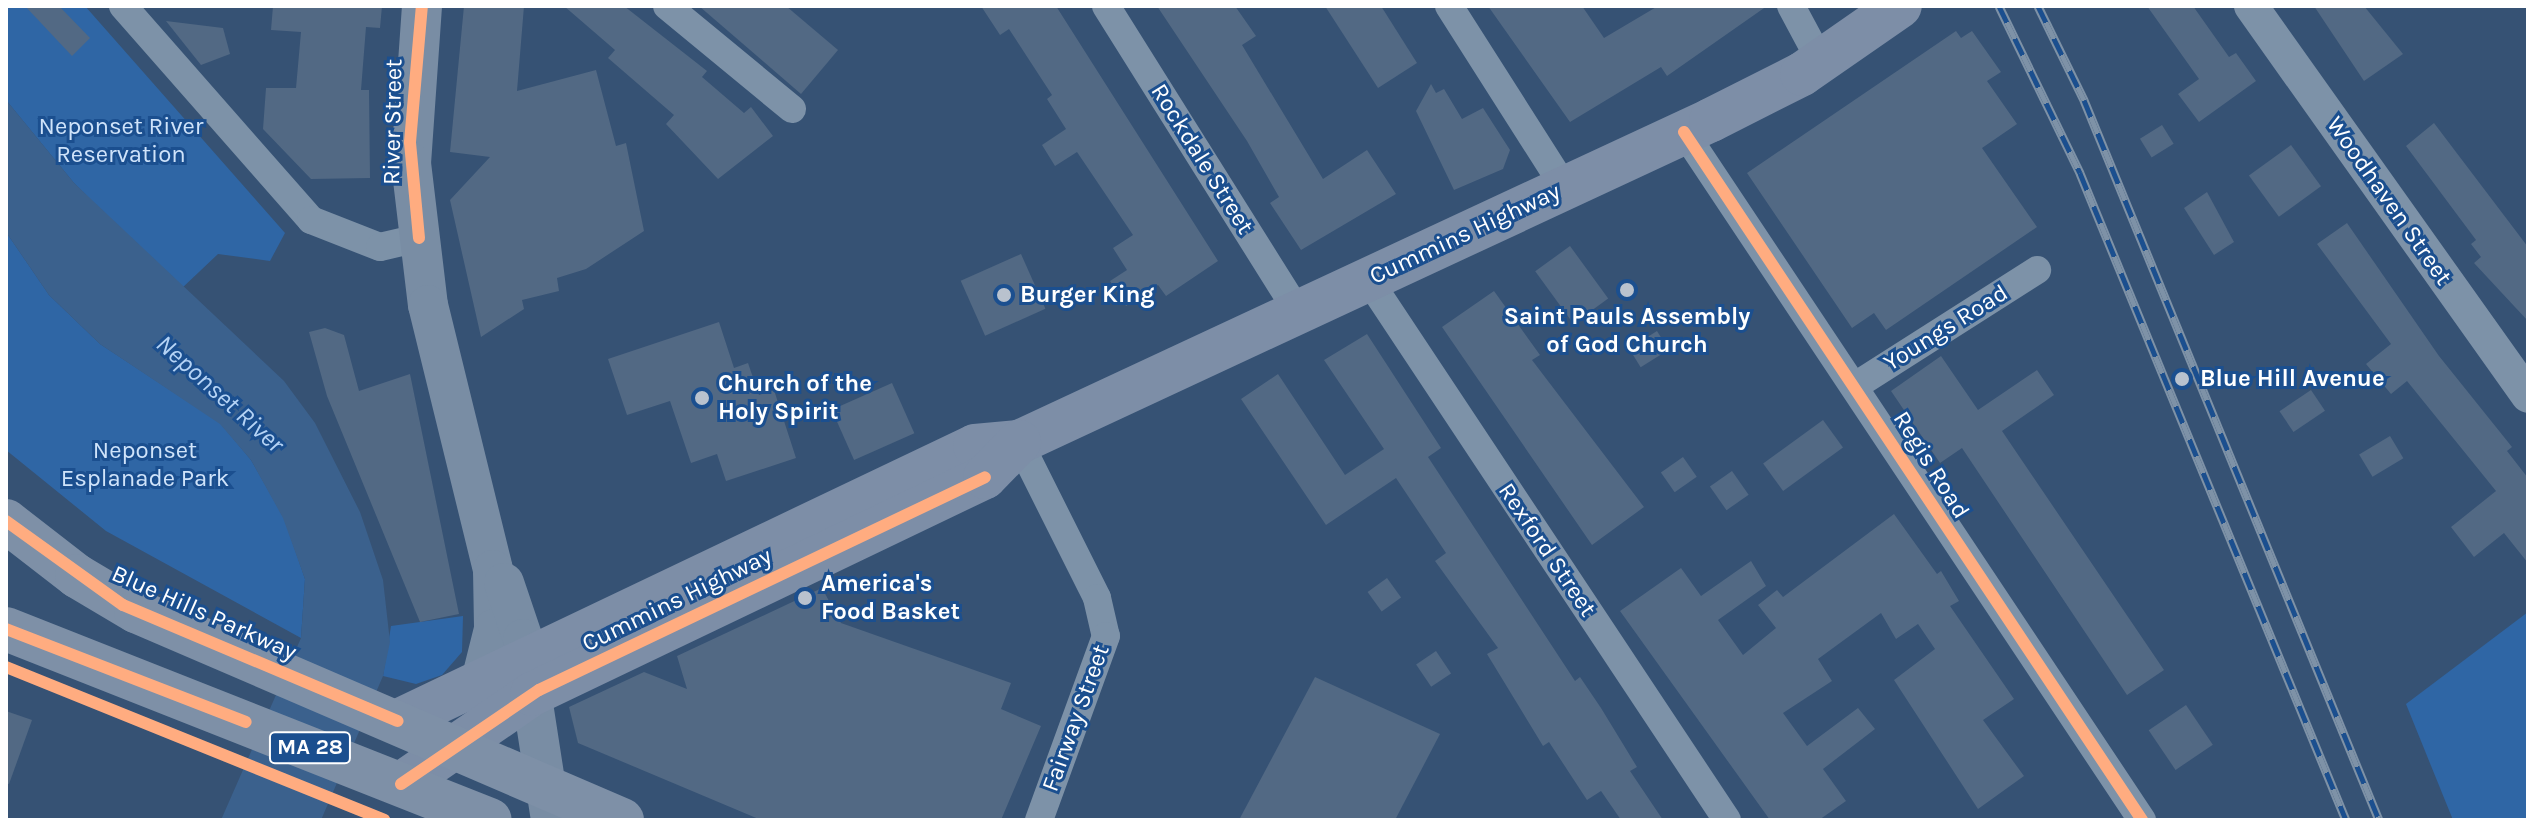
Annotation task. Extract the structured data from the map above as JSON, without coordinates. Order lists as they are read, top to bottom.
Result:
{
  "streets": {
    "highway": ["Blue Hills Parkway", "MA 28"],
    "main road": ["River Street", "Cummins Highway"],
    "street": [
      "Rockdale Street",
      "Woodhaven Street",
      "Youngs Road",
      "Regis Road",
      "Rexford Street",
      "Fairway Street"
    ]
  },
  "crossings": [
    ["River Street", "Cummins Highway"],
    ["River Street", "Blue Hills Parkway"],
    ["River Street", "MA 28"],
    ["Rockdale Street", "Cummins Highway"],
    ["Cummins Highway", "Regis Road"],
    ["Cummins Highway", "Rexford Street"],
    ["Cummins Highway", "Blue Hills Parkway"],
    ["Cummins Highway", "Fairway Street"],
    ["Cummins Highway", "MA 28"],
    ["Youngs Road", "Regis Road"],
    ["Blue Hills Parkway", "MA 28"]
  ],
  "water": ["Neponset River"],
  "parks": ["Neponset River Reservation", "Neponset Esplanade Park"],
  "places": [
    "Saint Pauls Assembly of God Church",
    "Burger King",
    "Blue Hill Avenue",
    "Church of the Holy Spirit",
    "America's Food Basket"
  ]
}
